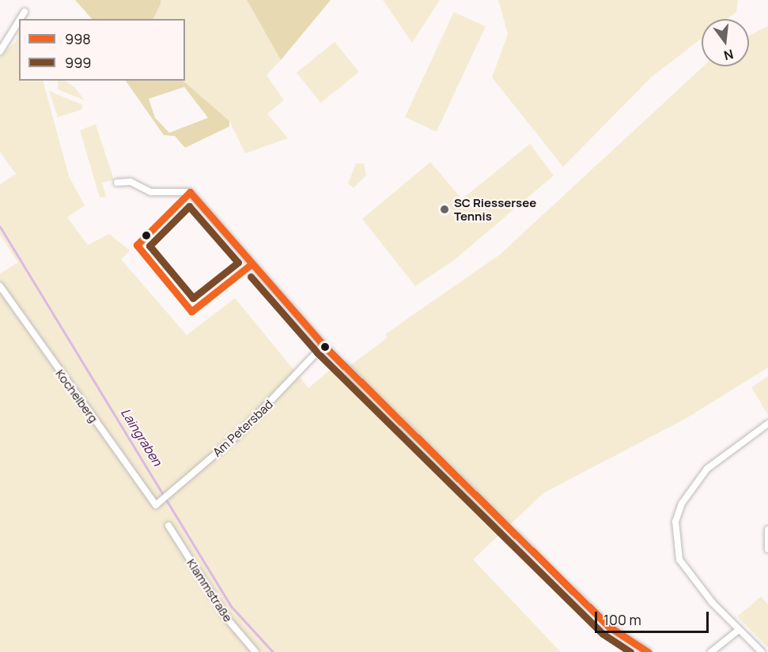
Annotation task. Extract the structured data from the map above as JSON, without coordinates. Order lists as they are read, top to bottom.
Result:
{
  "streets": {
    "street": ["Kochelberg", "Am Petersbad", "Klammstraße"]
  },
  "crossings": [
    ["Kochelberg", "Am Petersbad"]
  ],
  "water": ["Laingraben"],
  "places": ["SC Riessersee Tennis"],
  "lines": ["transit line 998", "transit line 999"],
  "legend": ["998", "999"],
  "scale_bar": "100 m",
  "north": "bottom"
}
